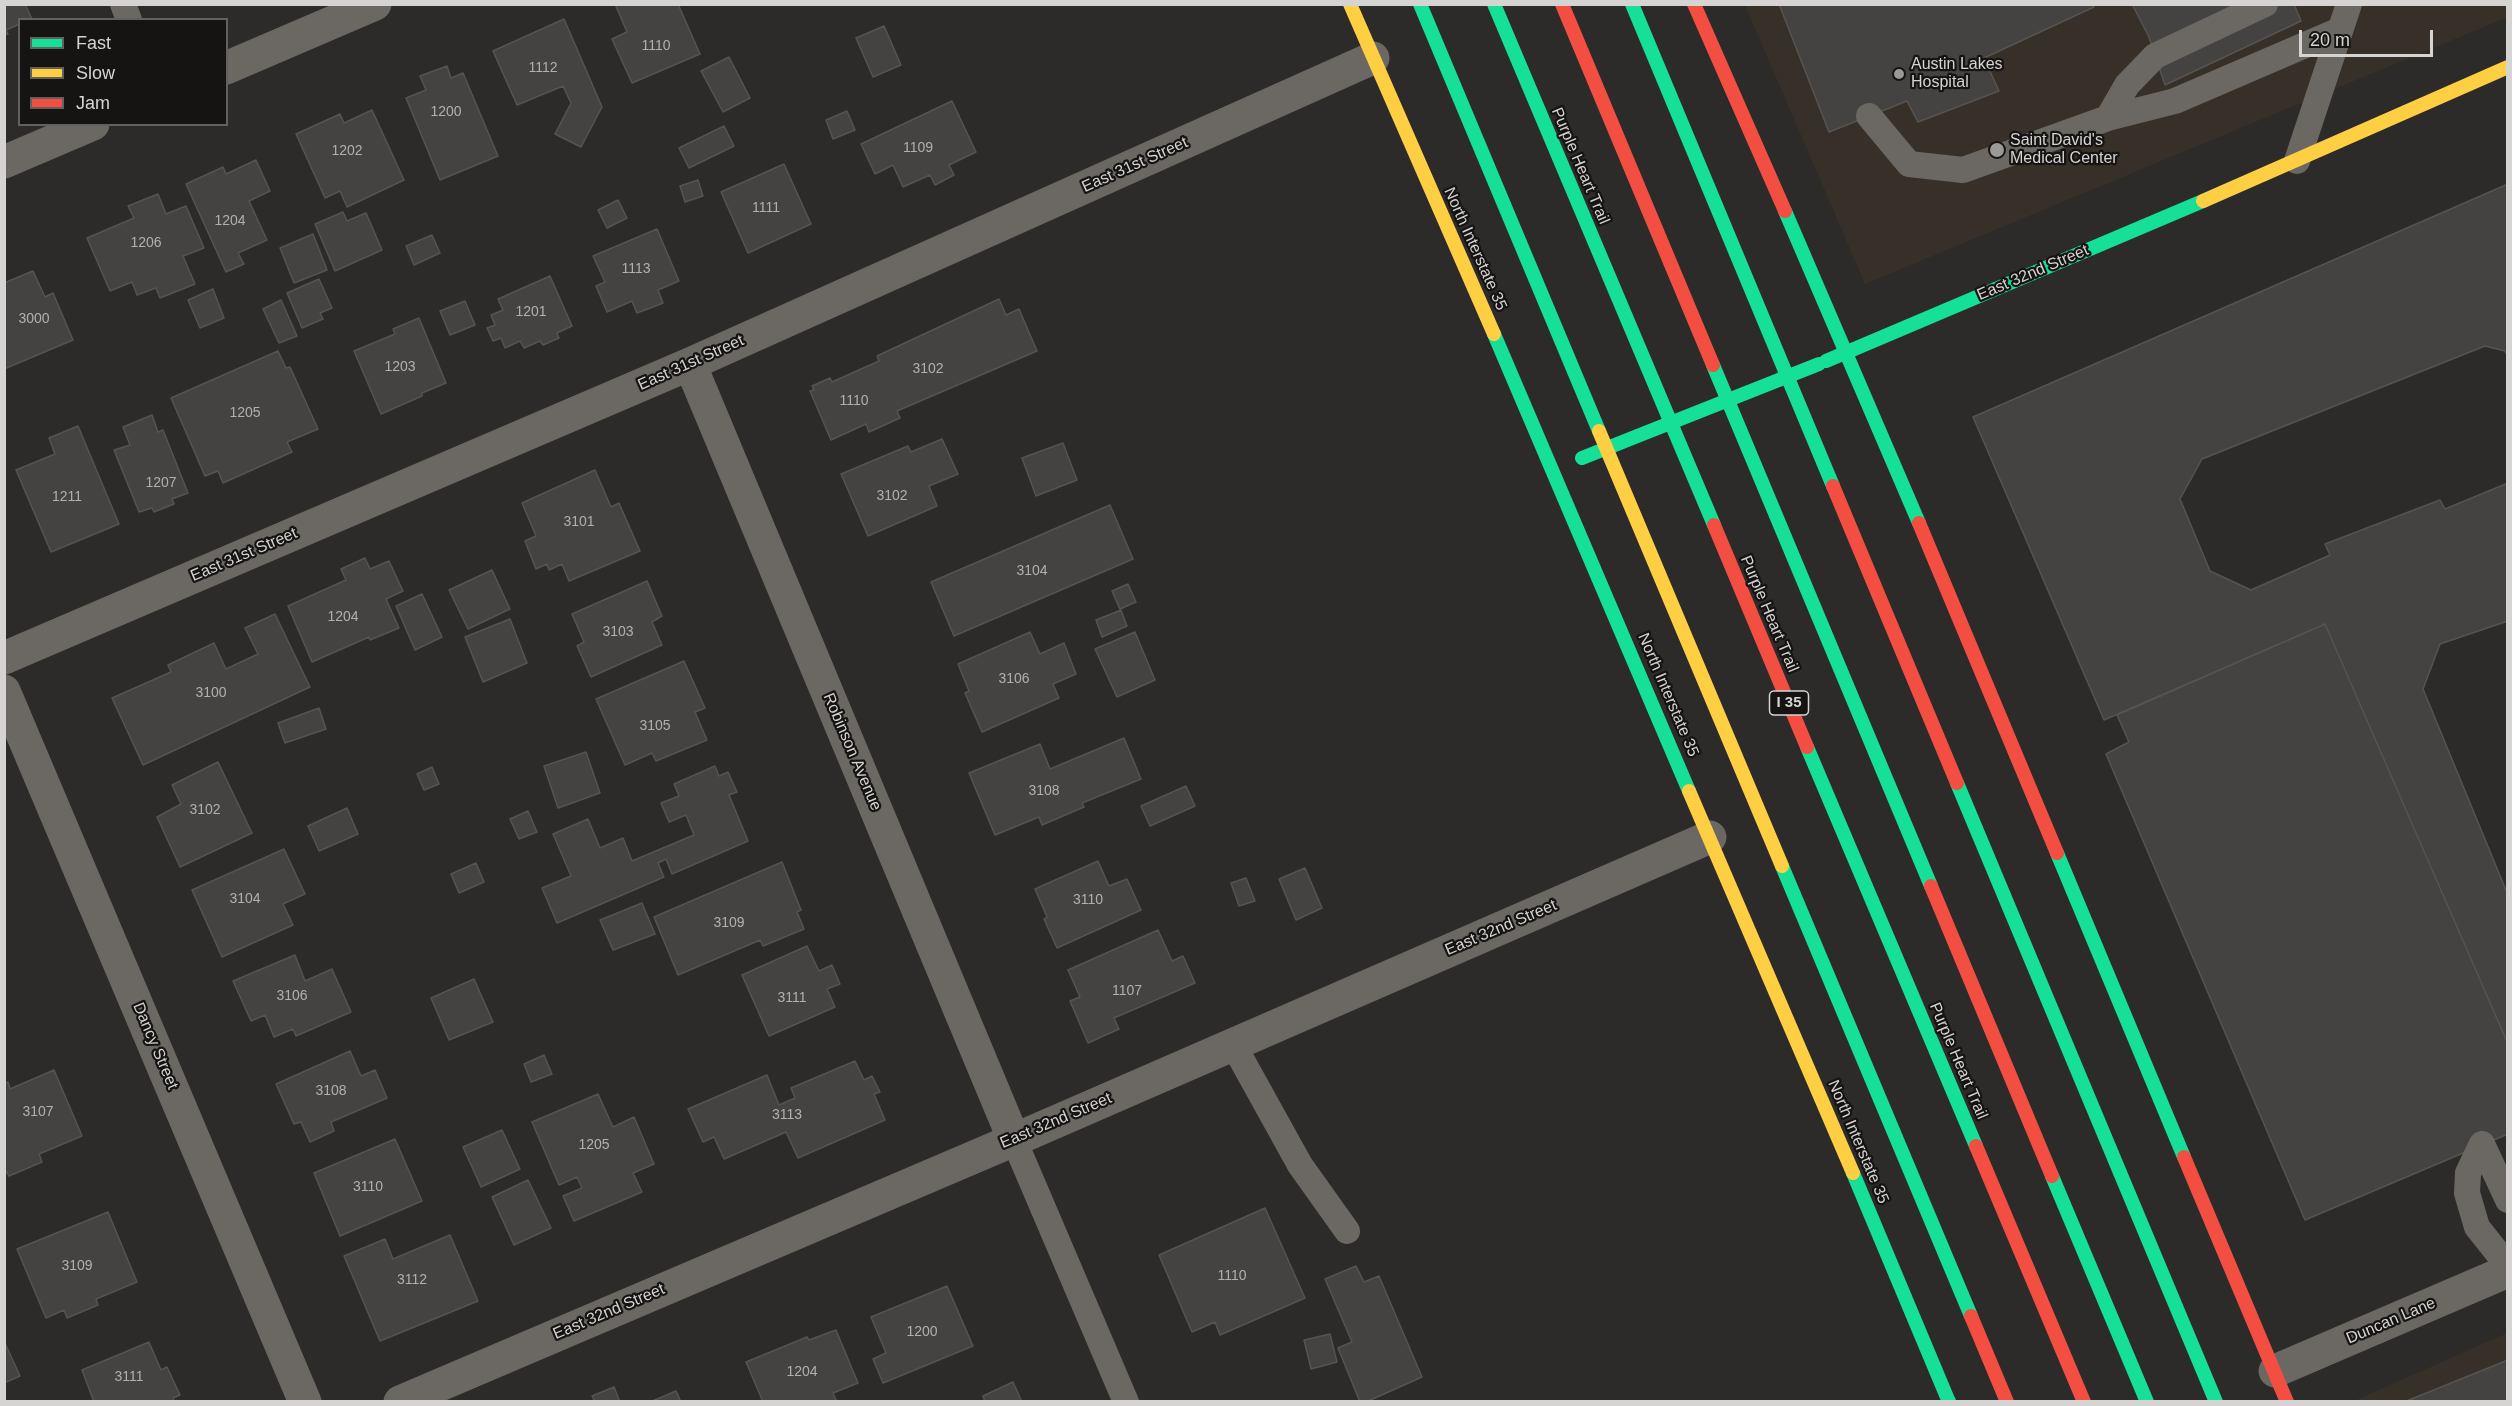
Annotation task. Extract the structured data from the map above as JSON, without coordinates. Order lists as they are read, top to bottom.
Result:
{
  "streets": {
    "main road": [
      "Purple Heart Trail",
      "North Interstate 35",
      "East 32nd Street",
      "I 35"
    ],
    "street": [
      "East 31st Street",
      "Robinson Avenue",
      "Dancy Street",
      "Duncan Lane"
    ]
  },
  "crossings": [
    ["East 31st Street", "North Interstate 35"],
    ["East 31st Street", "Robinson Avenue"],
    ["North Interstate 35", "East 32nd Street"],
    ["East 32nd Street", "Robinson Avenue"]
  ],
  "places": ["Austin Lakes Hospital", "Saint David's Medical Center"],
  "house_numbers": [
    "1110",
    "1112",
    "1200",
    "1109",
    "1202",
    "1111",
    "1204",
    "1206",
    "1113",
    "1201",
    "3000",
    "1203",
    "3102",
    "1110",
    "1205",
    "1207",
    "3102",
    "1211",
    "3101",
    "3104",
    "1204",
    "3103",
    "3106",
    "3100",
    "3105",
    "3108",
    "3102",
    "3104",
    "3110",
    "3109",
    "1107",
    "3106",
    "3111",
    "3108",
    "3107",
    "3113",
    "1205",
    "3110",
    "3109",
    "1110",
    "3112",
    "1200",
    "1204",
    "3111"
  ],
  "legend": ["Fast", "Slow", "Jam"],
  "scale_bar": "20 m"
}
